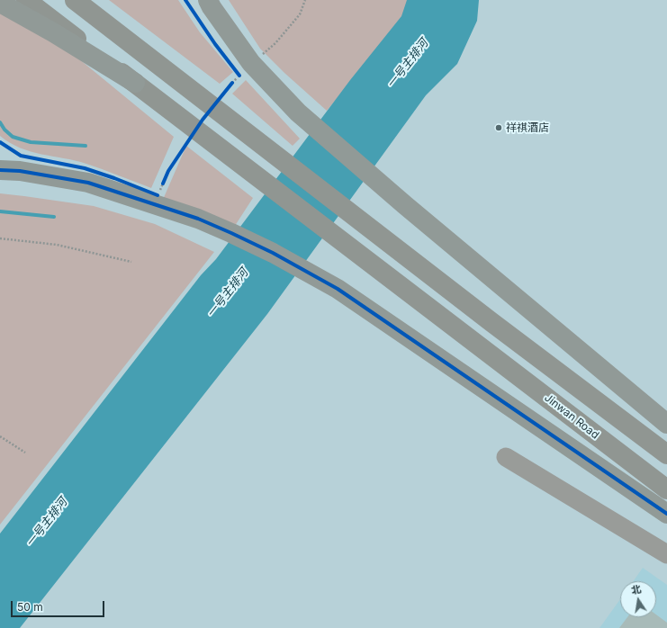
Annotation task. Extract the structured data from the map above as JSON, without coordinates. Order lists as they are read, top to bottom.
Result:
{
  "streets": {
    "main road": ["Jinwan Road"]
  },
  "water": ["一号主排河"],
  "places": ["祥祺酒店"],
  "scale_bar": "50 m",
  "north": "top"
}
